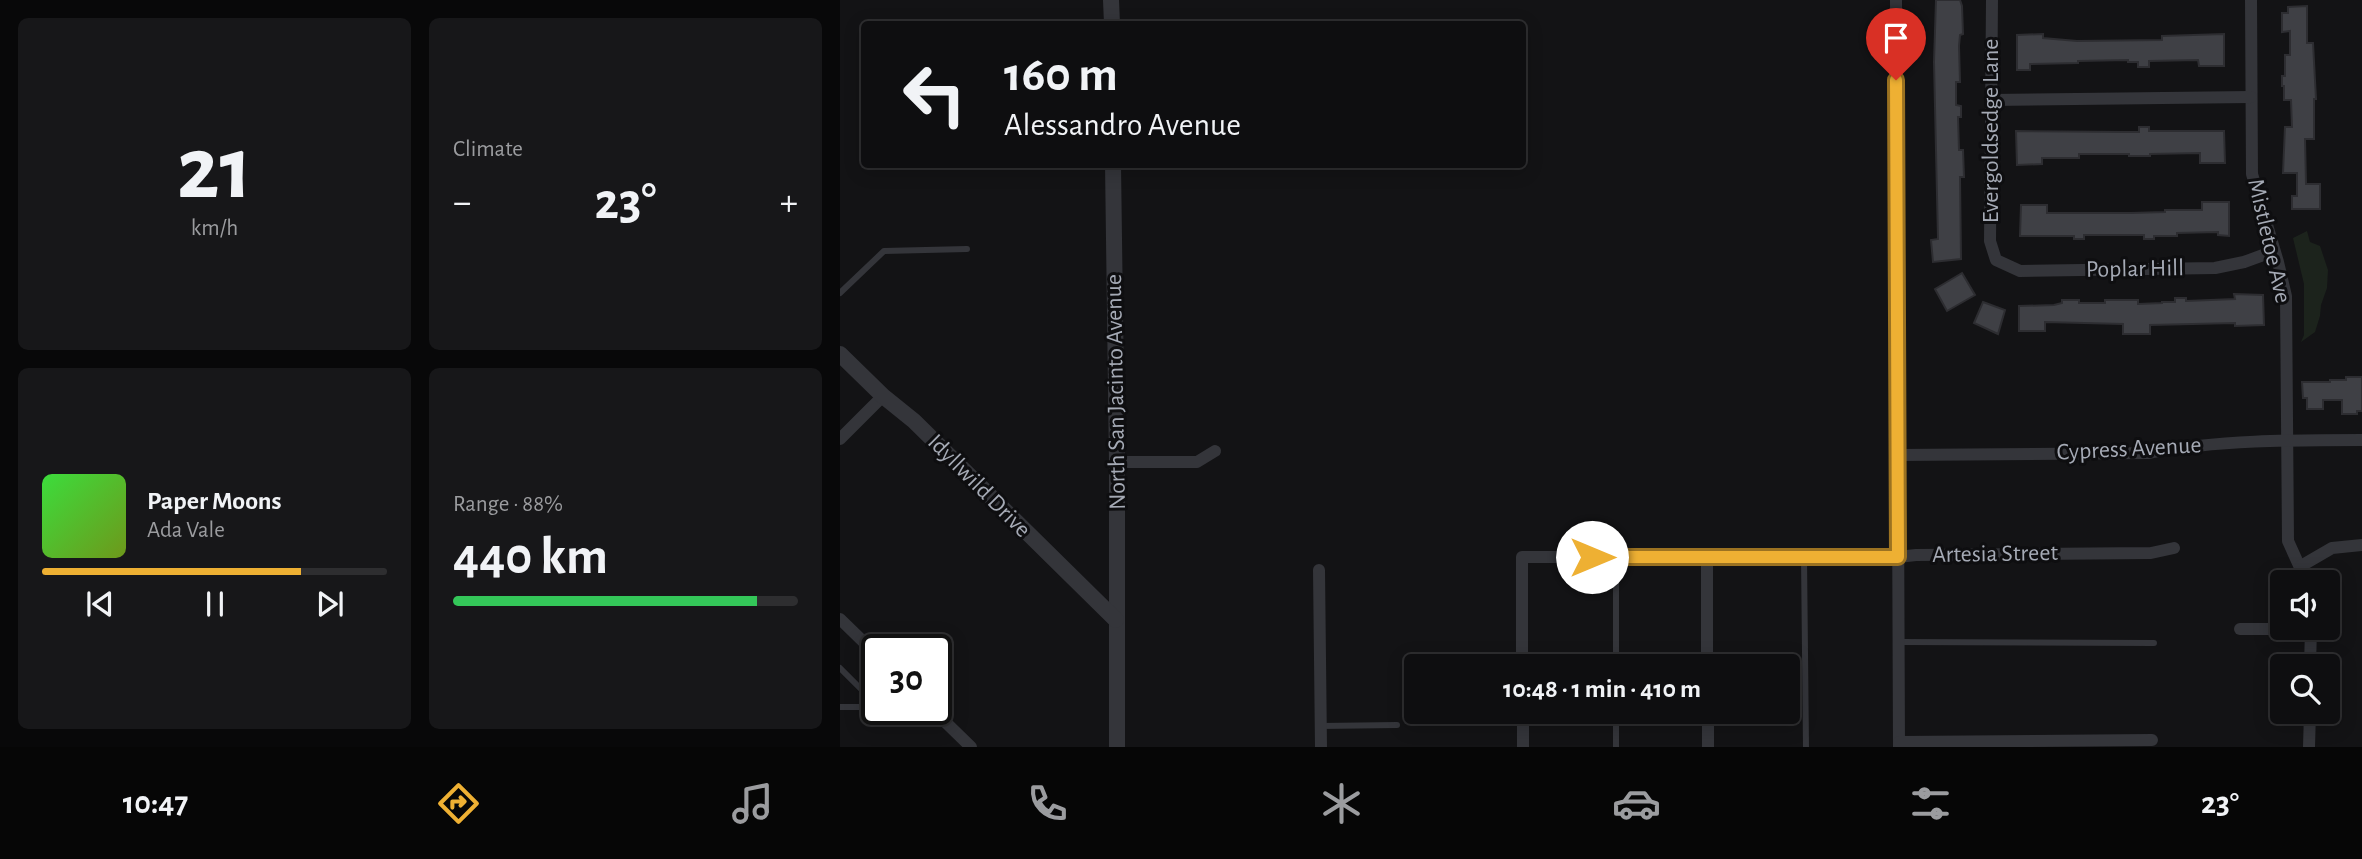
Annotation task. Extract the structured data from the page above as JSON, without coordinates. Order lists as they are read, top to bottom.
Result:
{
  "streets": {
    "street": [
      "Evergoldsedge Lane",
      "Mistletoe Ave",
      "Poplar Hill",
      "North San Jacinto Avenue",
      "Cypress Avenue",
      "Idyllwild Drive",
      "Artesia Street"
    ]
  },
  "crossings": [
    ["Evergoldsedge Lane", "Poplar Hill"],
    ["Mistletoe Ave", "Poplar Hill"],
    ["Mistletoe Ave", "Cypress Avenue"],
    ["North San Jacinto Avenue", "Idyllwild Drive"]
  ],
  "page": {
    "tile": [
      ["21", "km/h"],
      "Climate",
      ["Range · 88%", "440 km"]
    ],
    "turn": ["160 m", "Alessandro Avenue"],
    "heat": ["−", "23°", "+"],
    "song": ["Paper Moons", "Ada Vale"],
    "limit": "30",
    "trip": "10:48 · 1 min · 410 m",
    "tabs": ["10:47", "23°"]
  }
}
